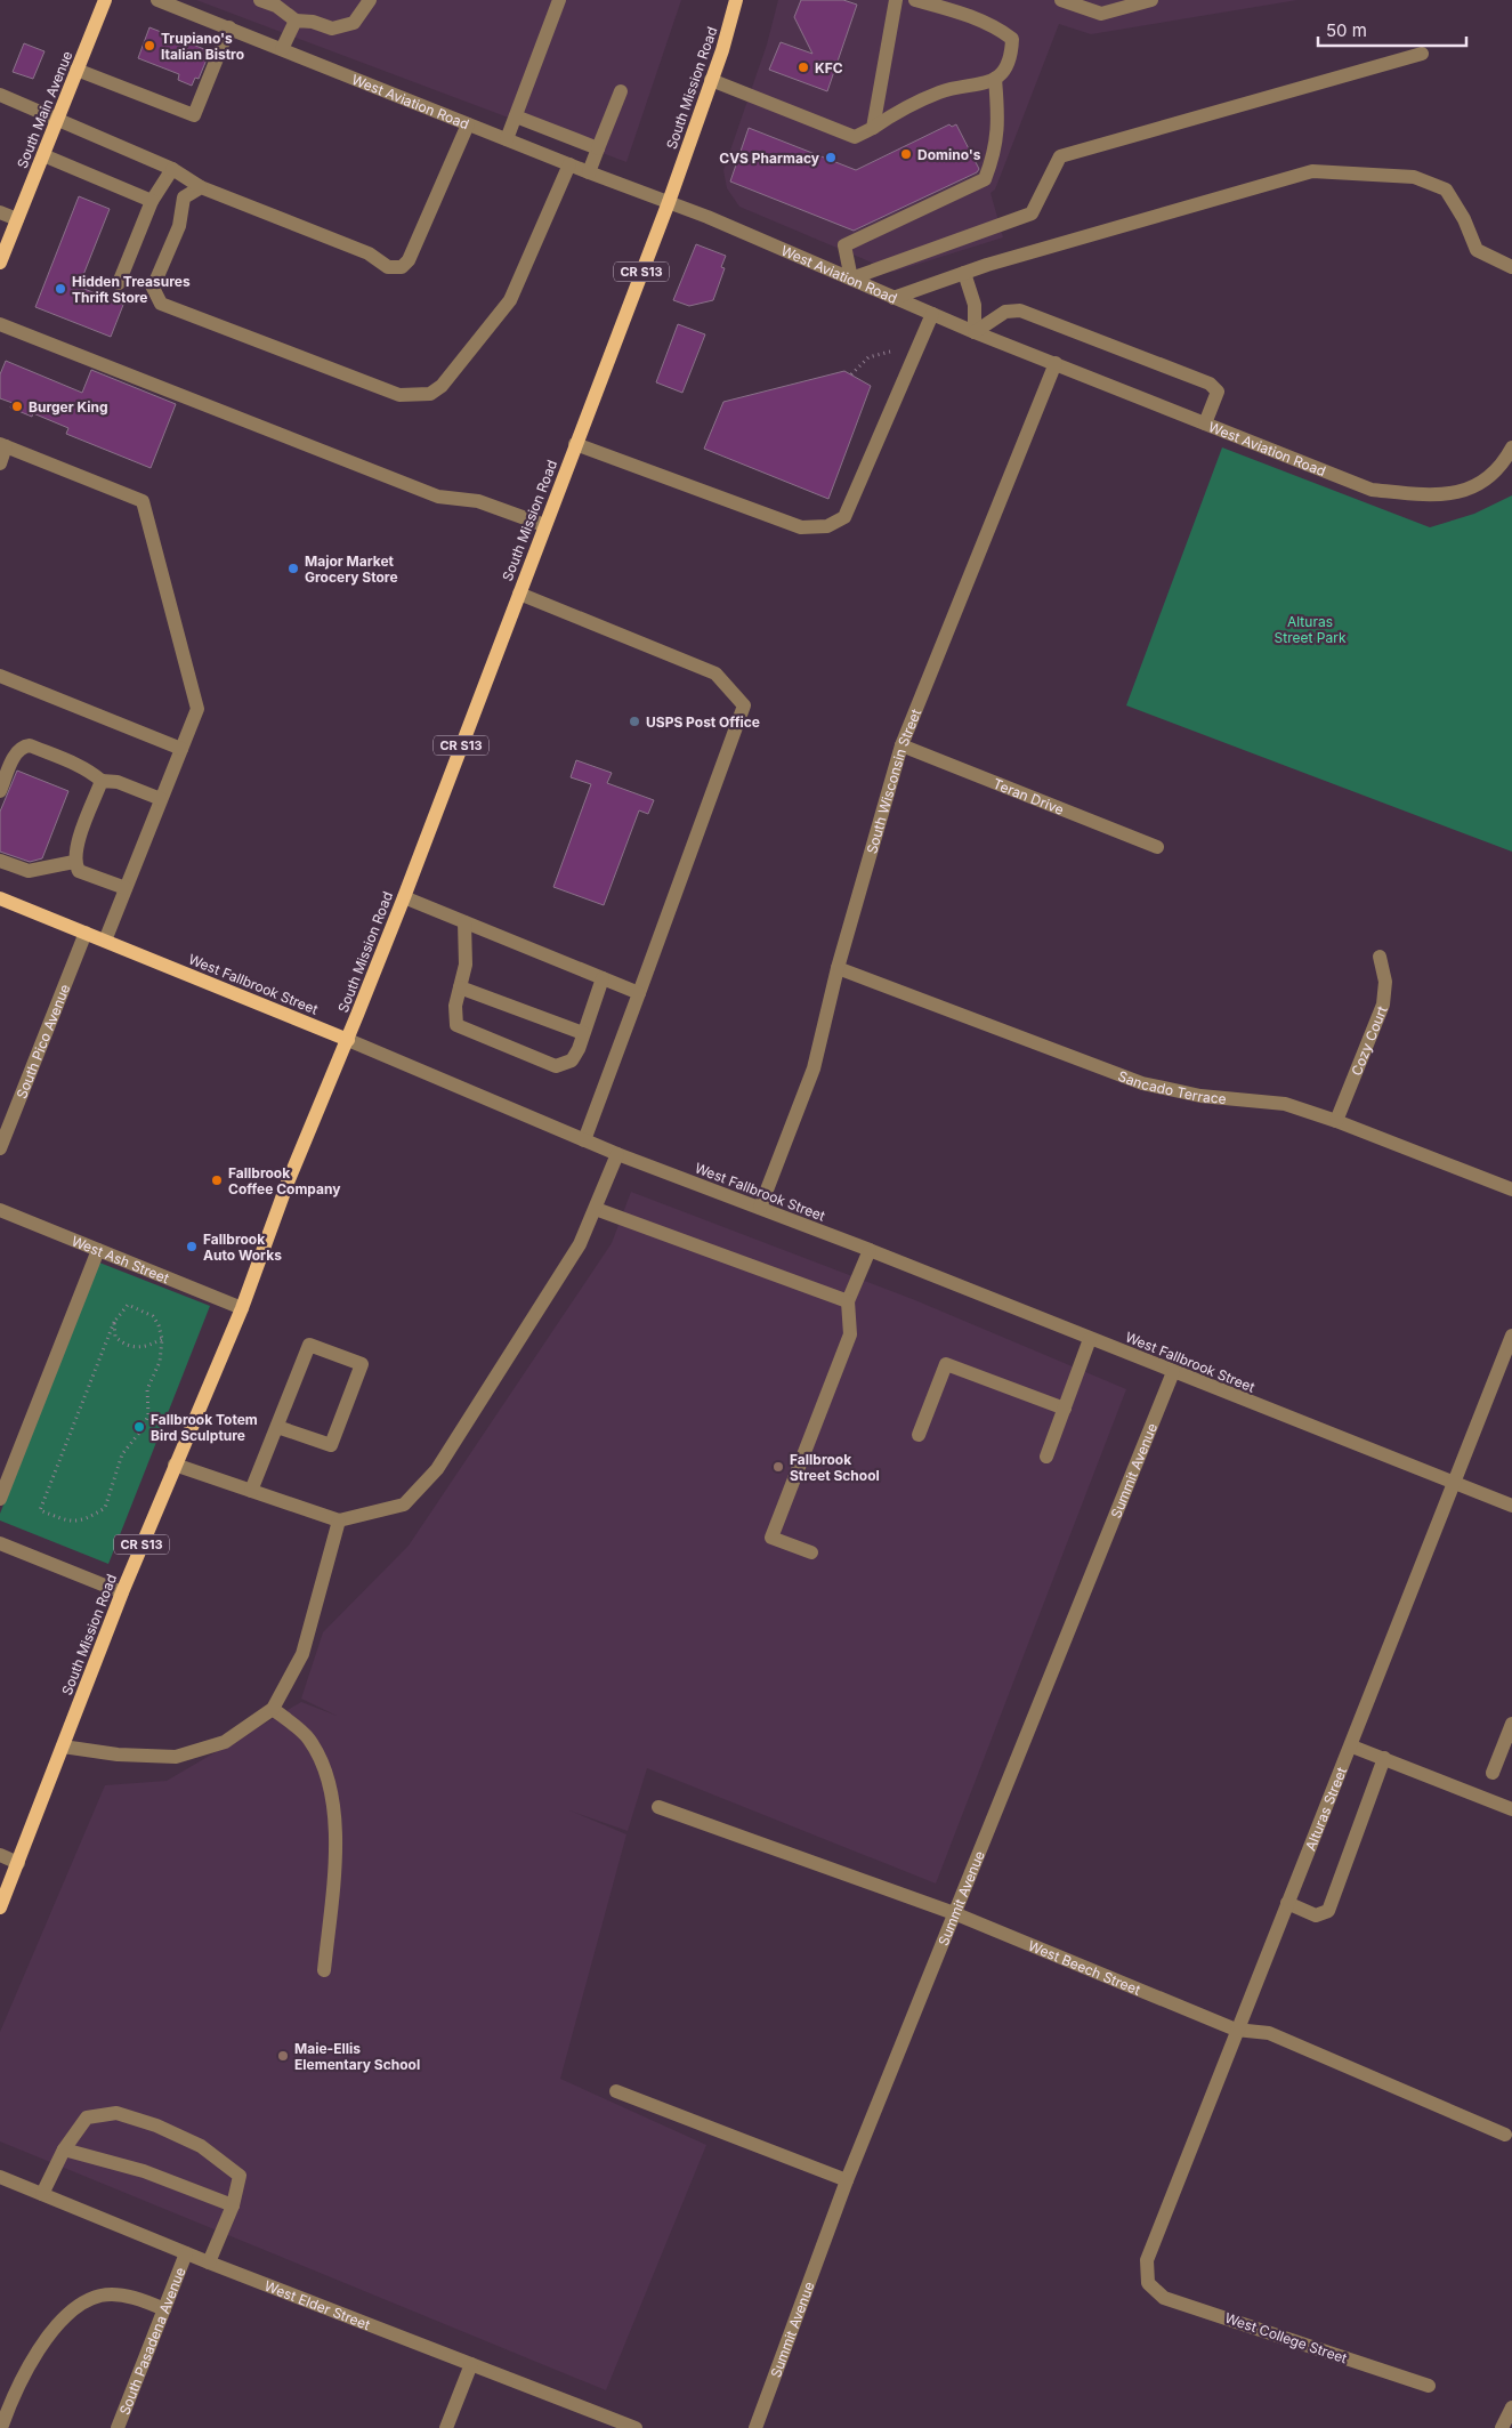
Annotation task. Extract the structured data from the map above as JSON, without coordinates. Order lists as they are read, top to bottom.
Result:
{
  "streets": {
    "main road": [
      "South Mission Road",
      "South Main Avenue",
      "CR S13",
      "West Fallbrook Street"
    ],
    "street": [
      "West Aviation Road",
      "South Wisconsin Street",
      "Teran Drive",
      "South Pico Avenue",
      "Cozy Court",
      "Sancado Terrace",
      "West Ash Street",
      "Summit Avenue",
      "Alturas Street",
      "West Beech Street",
      "West Elder Street",
      "West College Street",
      "South Pasadena Avenue"
    ]
  },
  "crossings": [
    ["South Mission Road", "West Aviation Road"],
    ["South Mission Road", "West Fallbrook Street"],
    ["South Mission Road", "West Ash Street"],
    ["West Aviation Road", "South Wisconsin Street"],
    ["South Wisconsin Street", "Teran Drive"],
    ["South Wisconsin Street", "West Fallbrook Street"],
    ["South Wisconsin Street", "Sancado Terrace"],
    ["West Fallbrook Street", "South Pico Avenue"],
    ["West Fallbrook Street", "Summit Avenue"],
    ["West Fallbrook Street", "Alturas Street"],
    ["Cozy Court", "Sancado Terrace"],
    ["Summit Avenue", "West Beech Street"],
    ["Alturas Street", "West Beech Street"],
    ["Alturas Street", "West College Street"],
    ["West Elder Street", "South Pasadena Avenue"]
  ],
  "parks": ["Alturas Street Park"],
  "places": [
    "Trupiano's Italian Bistro",
    "KFC",
    "Domino's",
    "CVS Pharmacy",
    "Hidden Treasures Thrift Store",
    "Burger King",
    "Major Market Grocery Store",
    "USPS Post Office",
    "Fallbrook Coffee Company",
    "Fallbrook Auto Works",
    "Fallbrook Totem Bird Sculpture",
    "Fallbrook Street School",
    "Maie-Ellis Elementary School"
  ],
  "scale_bar": "50 m"
}
